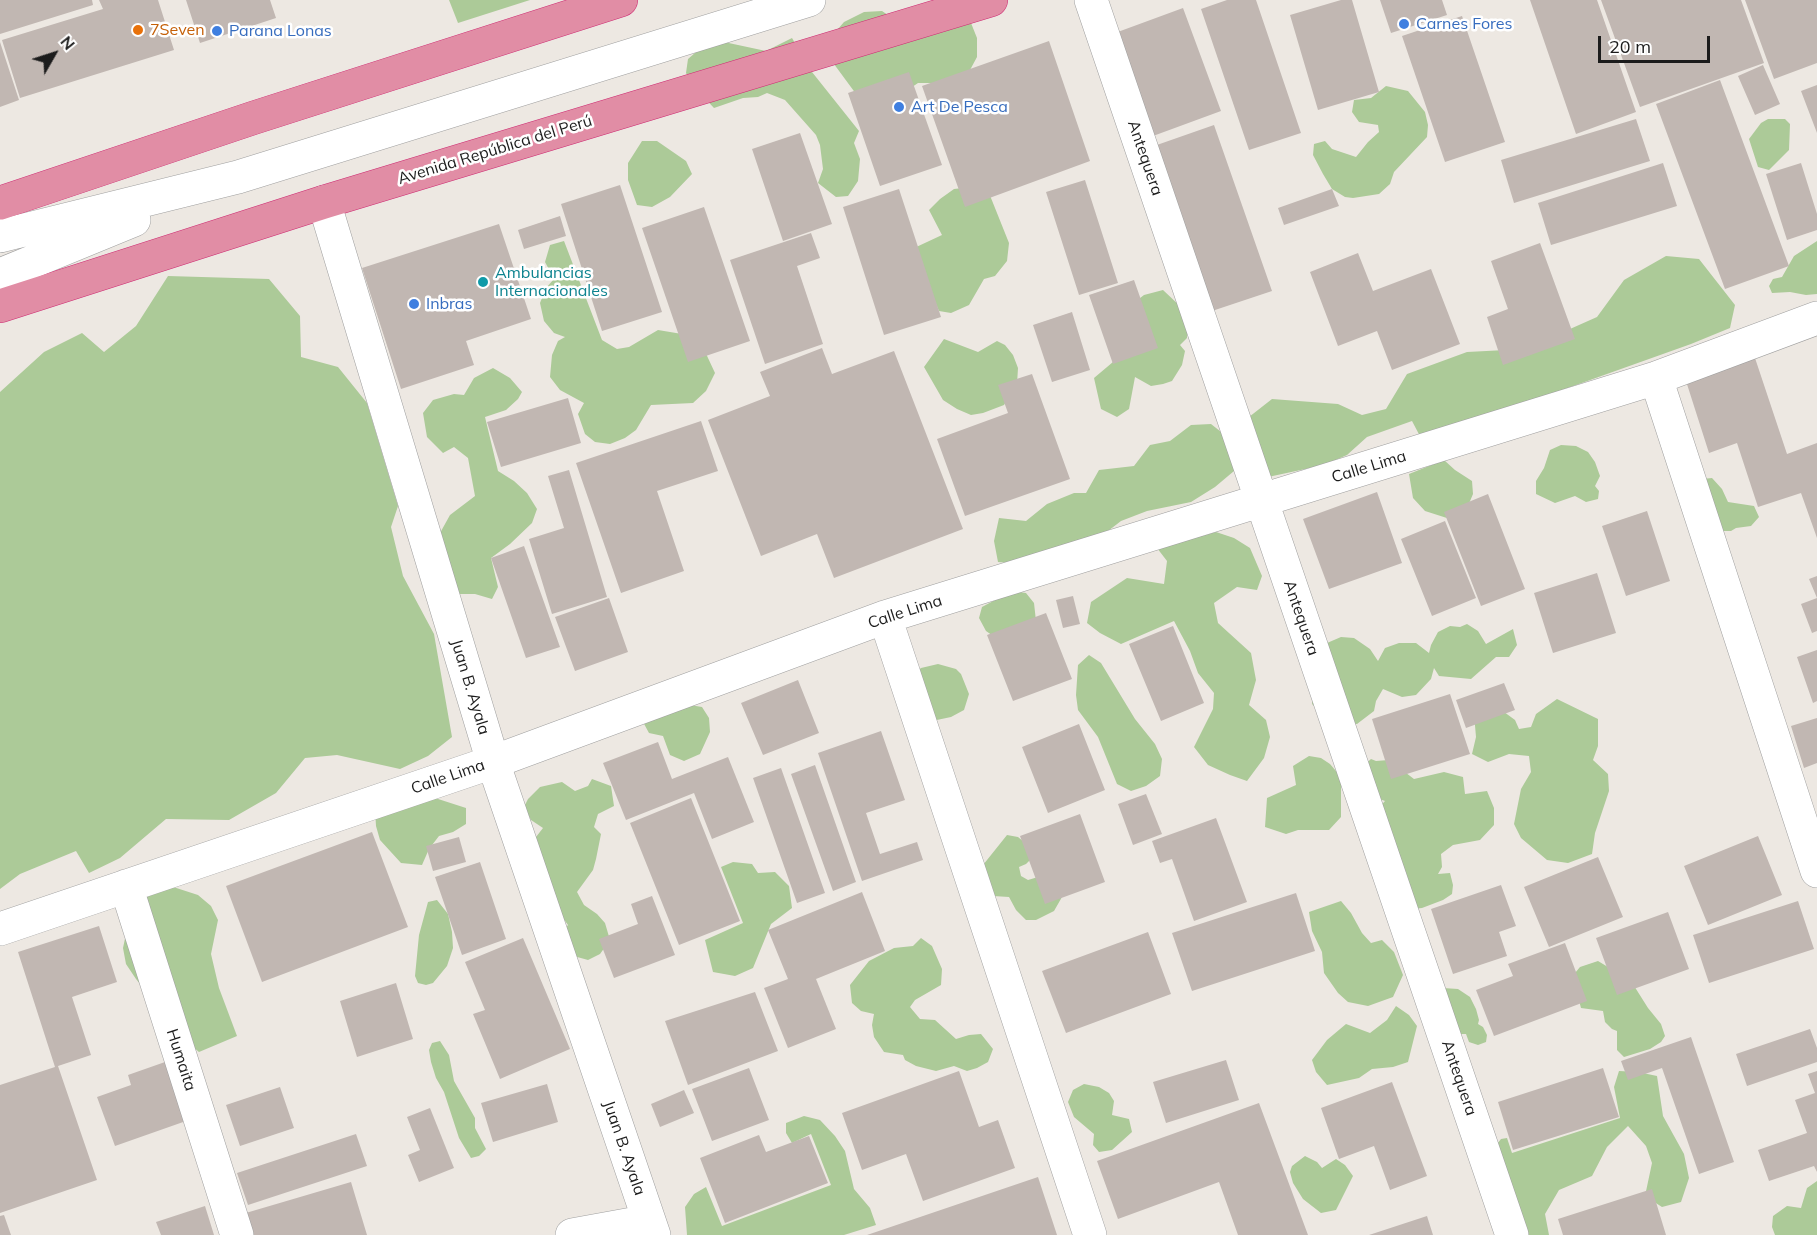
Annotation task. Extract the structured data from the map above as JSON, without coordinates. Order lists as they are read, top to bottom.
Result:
{
  "streets": {
    "highway": ["Avenida República del Perú"],
    "street": [
      "Antequera",
      "Calle Lima",
      "Juan B. Ayala",
      "Humaita"
    ]
  },
  "crossings": [
    ["Avenida República del Perú", "Juan B. Ayala"],
    ["Antequera", "Calle Lima"],
    ["Calle Lima", "Juan B. Ayala"],
    ["Calle Lima", "Humaita"]
  ],
  "places": [
    "Carnes Fores",
    "7Seven",
    "Parana Lonas",
    "Art De Pesca",
    "Ambulancias Internacionales",
    "Inbras"
  ],
  "scale_bar": "20 m",
  "north": "top right"
}
